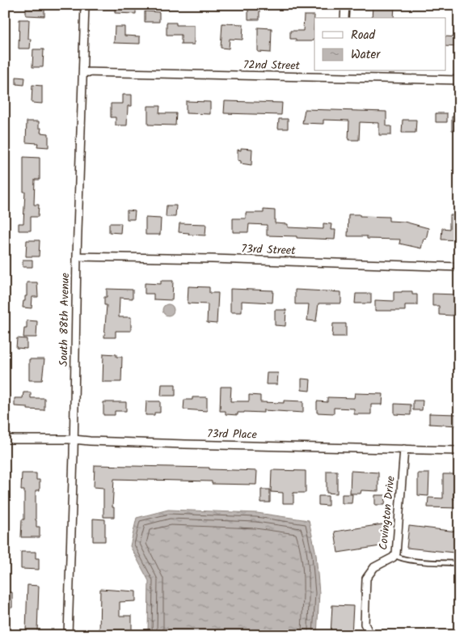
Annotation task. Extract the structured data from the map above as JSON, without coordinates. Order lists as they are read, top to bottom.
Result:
{
  "streets": {
    "street": [
      "72nd Street",
      "73rd Street",
      "South 88th Avenue",
      "73rd Place",
      "Covington Drive"
    ]
  },
  "crossings": [
    ["72nd Street", "South 88th Avenue"],
    ["73rd Street", "South 88th Avenue"],
    ["South 88th Avenue", "73rd Place"],
    ["73rd Place", "Covington Drive"]
  ],
  "legend": ["Road", "Water"]
}
